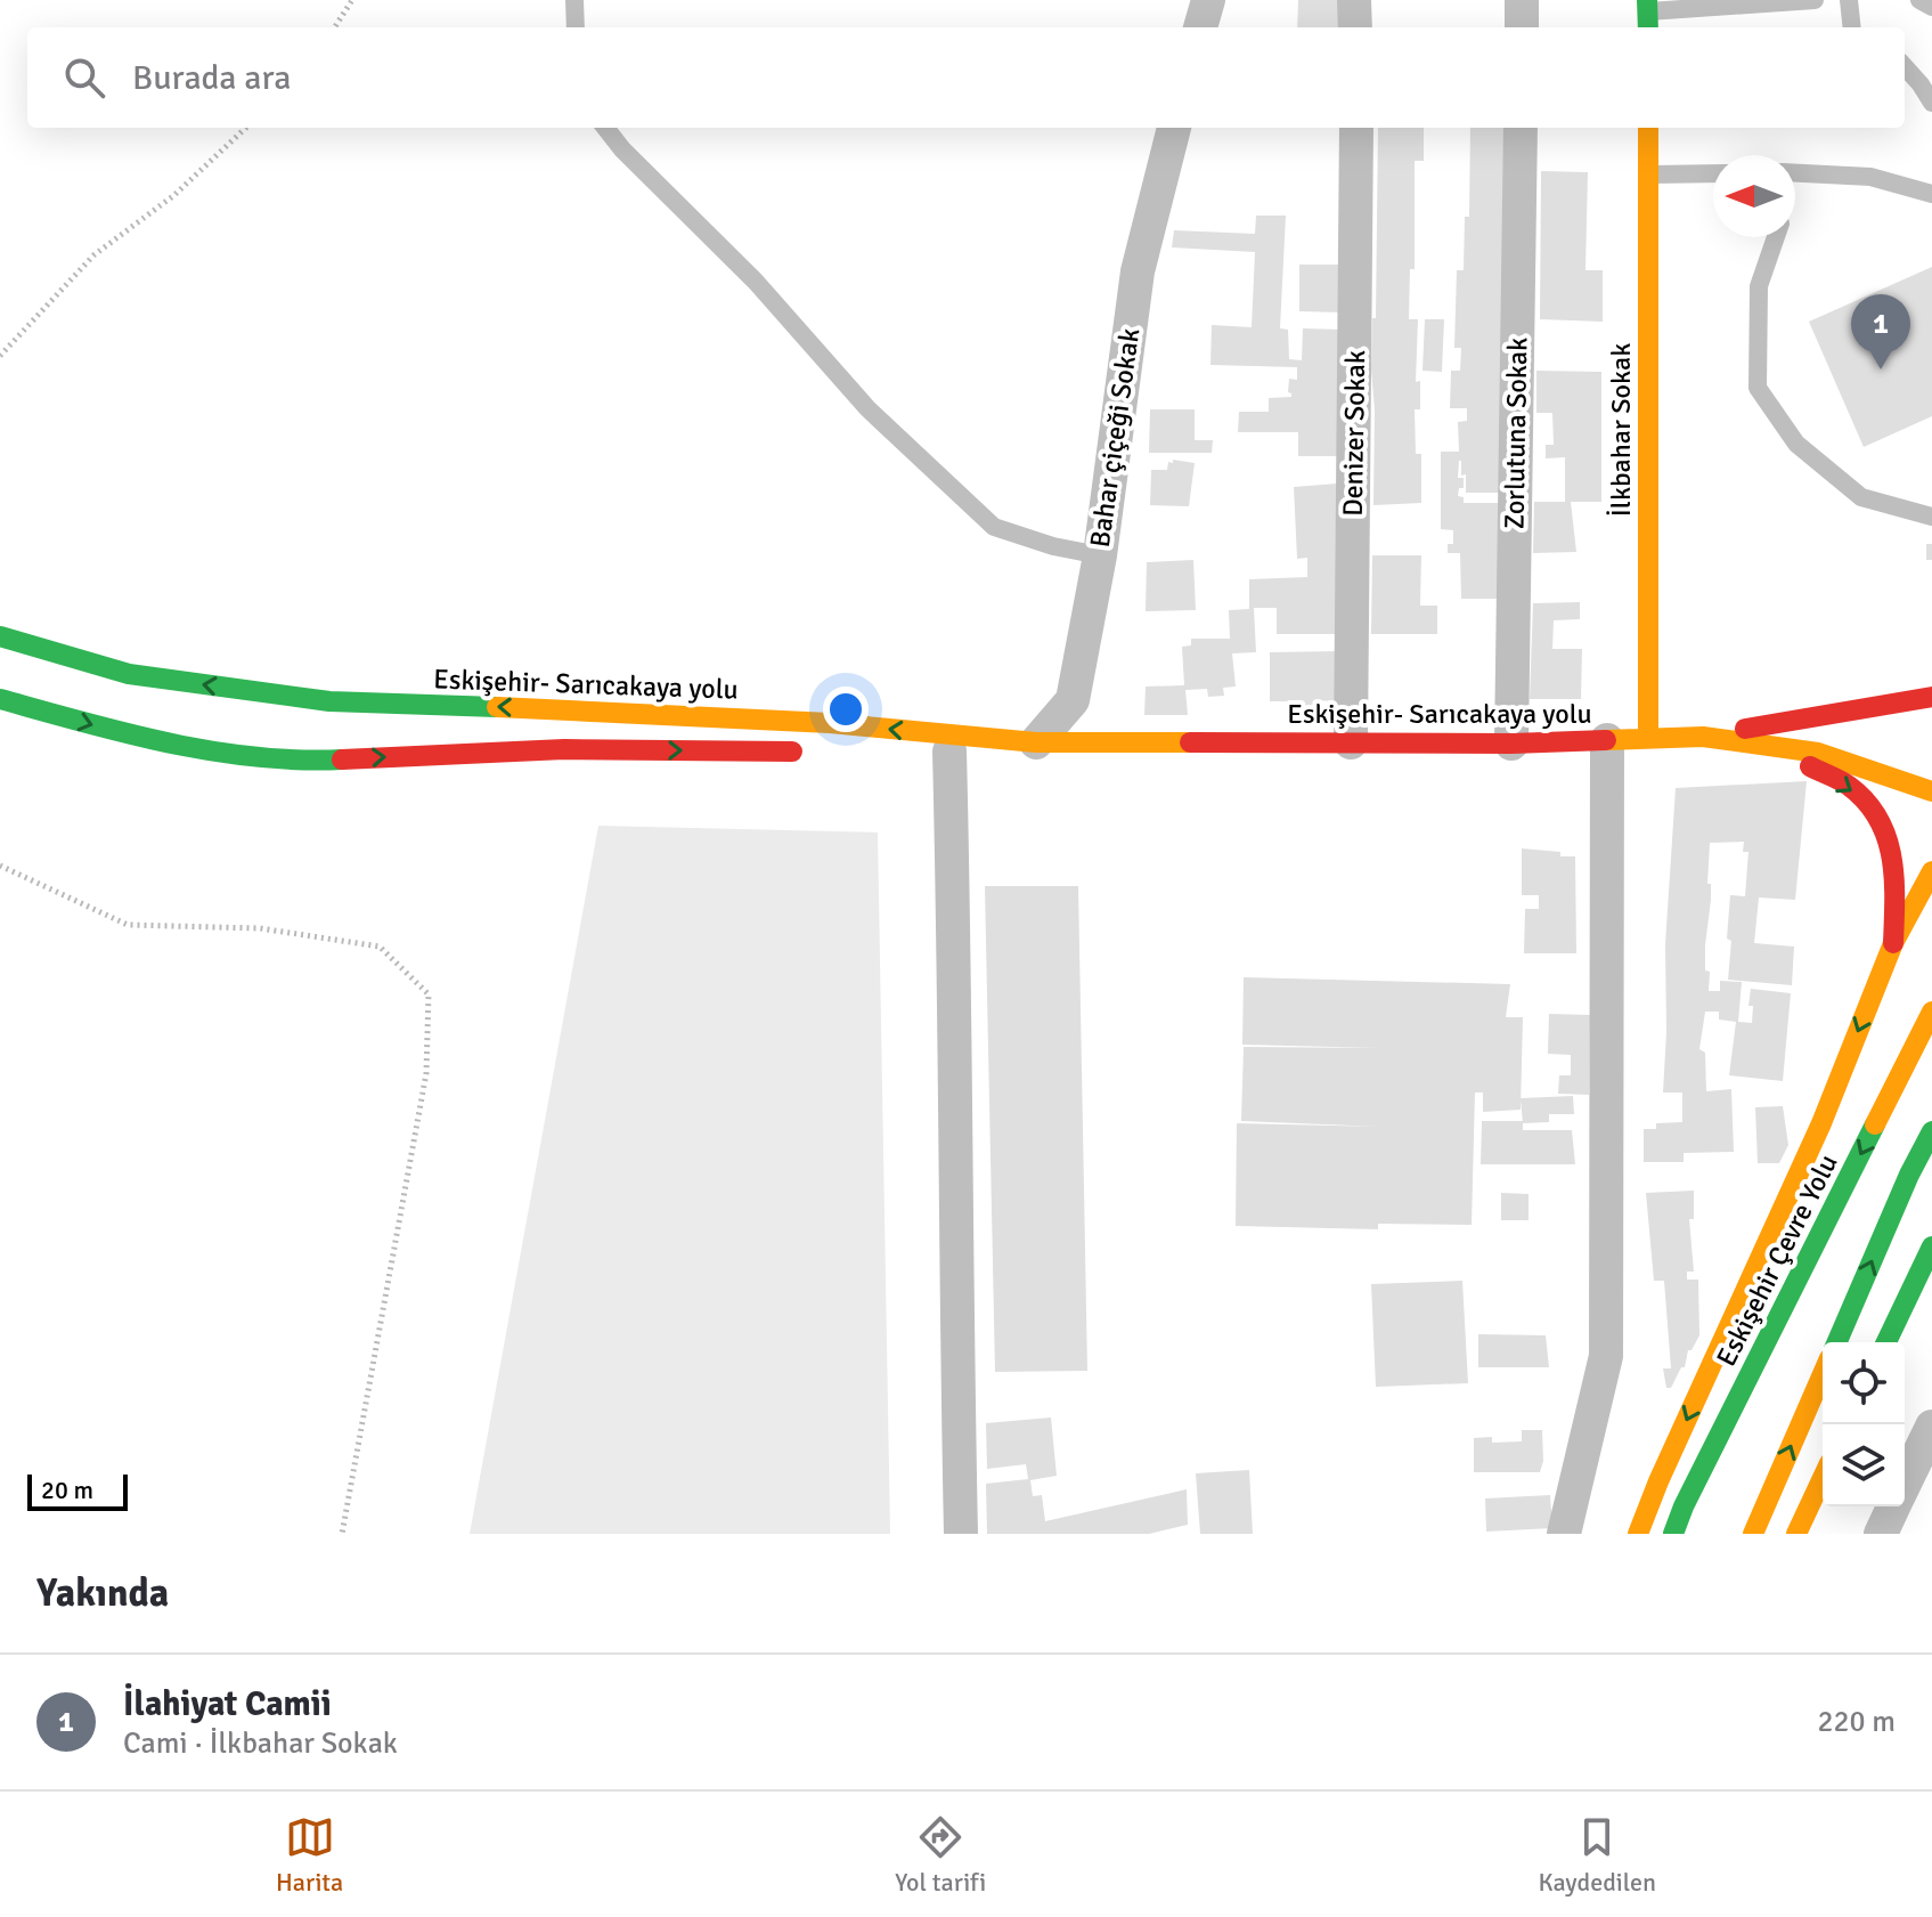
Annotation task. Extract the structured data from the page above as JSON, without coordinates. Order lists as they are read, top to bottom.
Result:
{
  "streets": {
    "main road": ["İlkbahar Sokak", "Eskişehir- Sarıcakaya yolu", "Eskişehir Çevre Yolu"],
    "street": ["Denizer Sokak", "Zorlutuna Sokak", "Bahar çiçeği Sokak"]
  },
  "crossings": [
    ["İlkbahar Sokak", "Eskişehir- Sarıcakaya yolu"],
    ["Denizer Sokak", "Eskişehir- Sarıcakaya yolu"],
    ["Zorlutuna Sokak", "Eskişehir- Sarıcakaya yolu"],
    ["Bahar çiçeği Sokak", "Eskişehir- Sarıcakaya yolu"]
  ],
  "scale_bar": "20 m",
  "north": "left",
  "page": {
    "search": "Burada ara",
    "pins": "1",
    "scale": "20 m",
    "heading": "Yakında",
    "list": [
      {
        "mark": "1",
        "name": "İlahiyat Camii",
        "note": "Cami · İlkbahar Sokak",
        "value": "220 m"
      }
    ],
    "nav": ["Harita", "Yol tarifi", "Kaydedilen"]
  }
}
